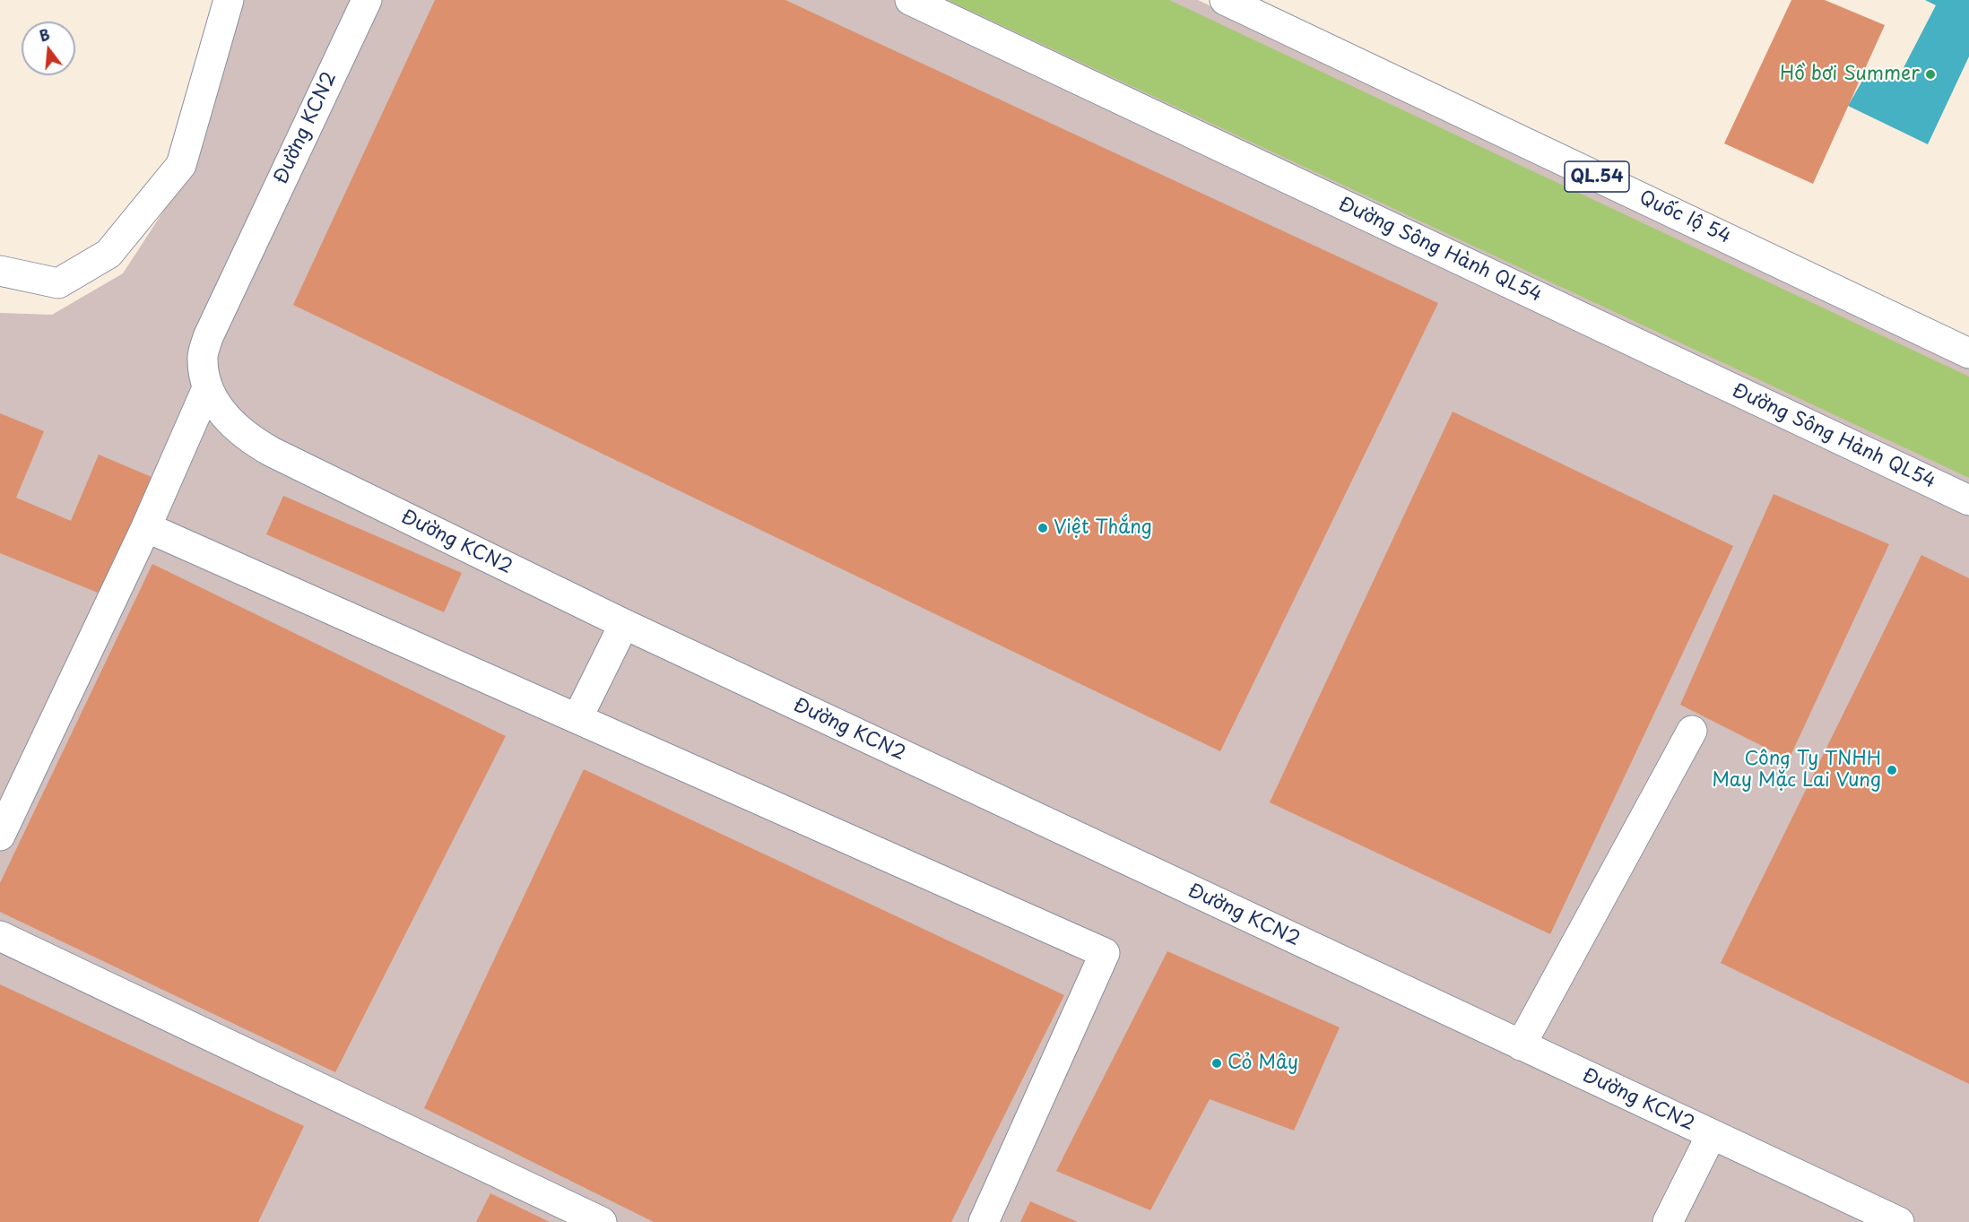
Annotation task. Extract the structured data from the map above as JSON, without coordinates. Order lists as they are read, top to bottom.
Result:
{
  "streets": {
    "main road": [
      "Đường KCN2",
      "QL.54",
      "Quốc lộ 54",
      "Đường Sông Hành QL54"
    ]
  },
  "places": [
    "Hồ bơi Summer",
    "Việt Thắng",
    "Công Ty TNHH May Mặc Lai Vung",
    "Cỏ Mây"
  ],
  "north": "top"
}
